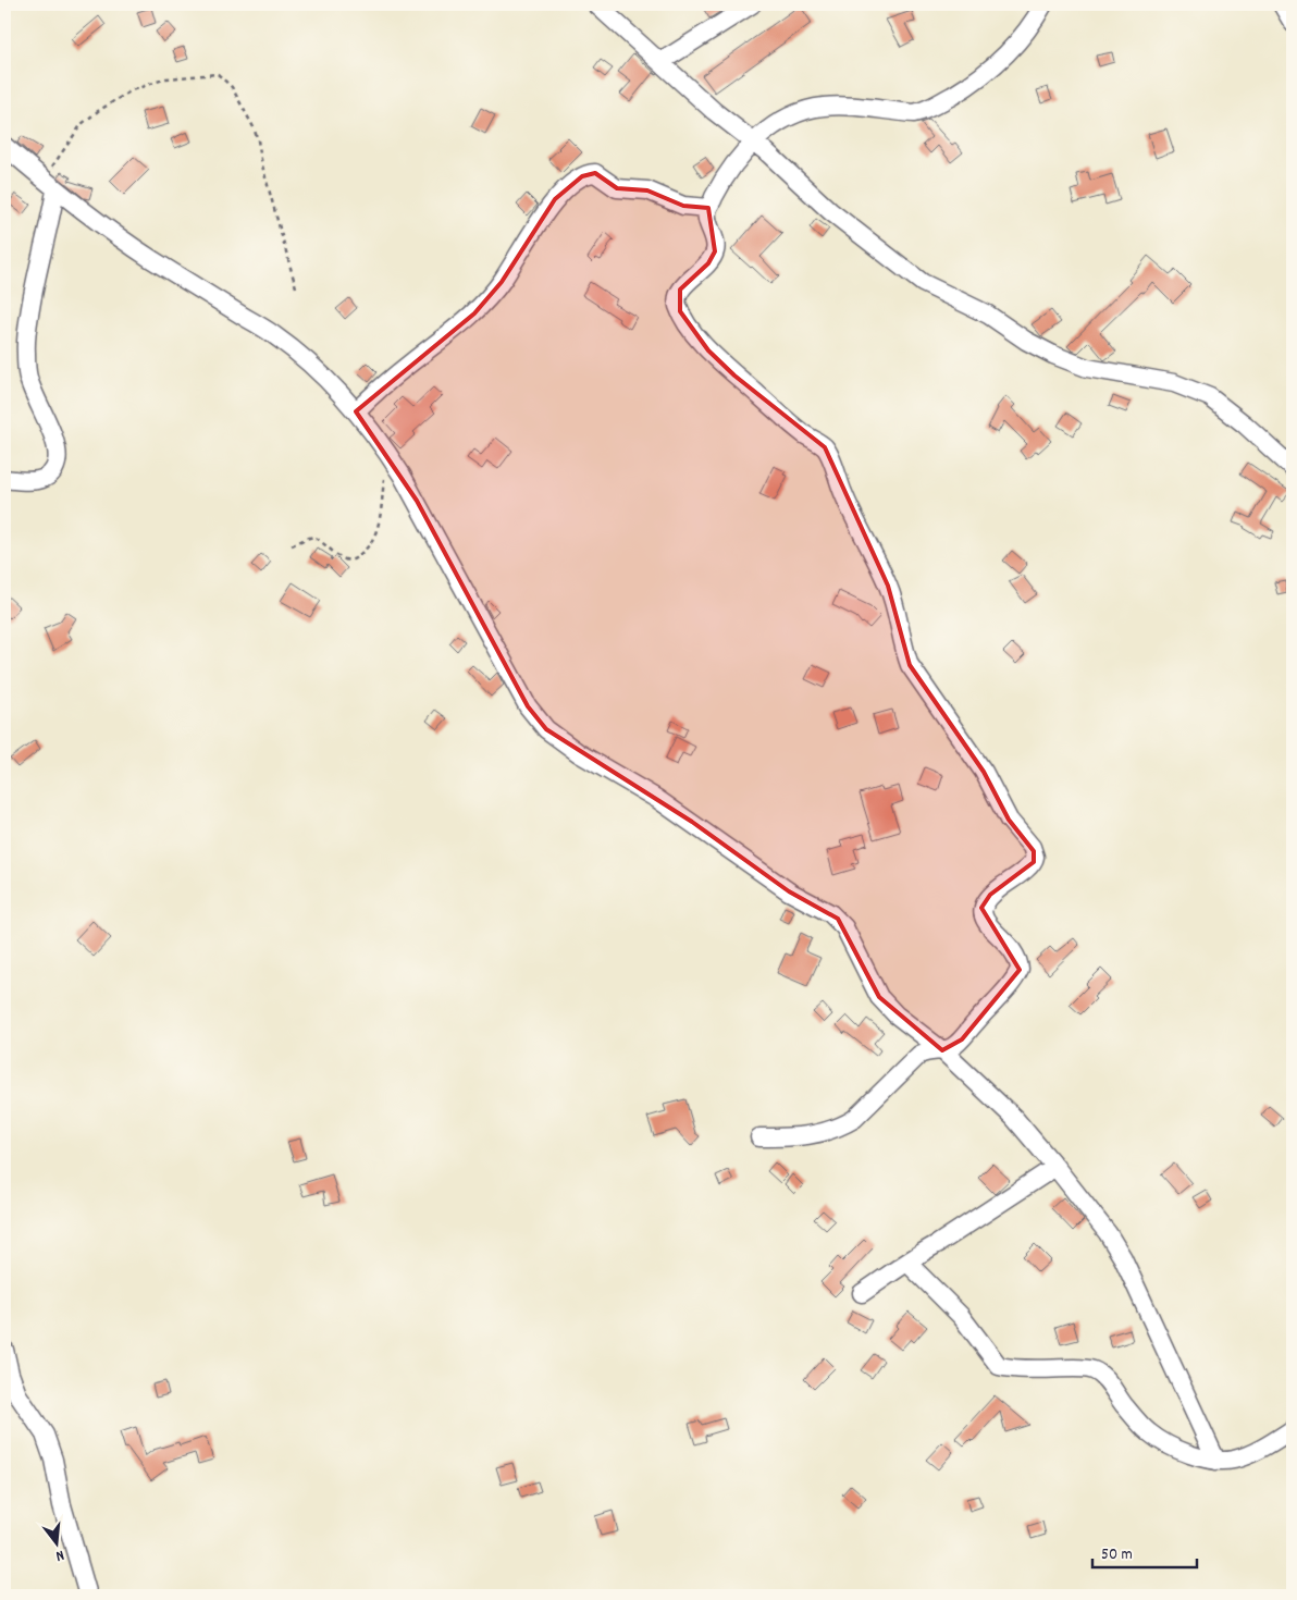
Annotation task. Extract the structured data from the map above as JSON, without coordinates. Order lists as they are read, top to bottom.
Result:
{
  "scale_bar": "50 m",
  "north": "bottom"
}
